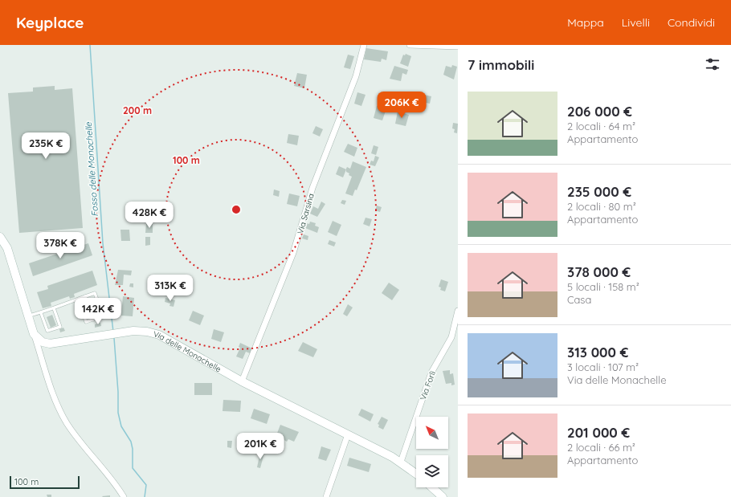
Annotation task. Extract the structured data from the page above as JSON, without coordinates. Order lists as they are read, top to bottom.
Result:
{
  "streets": {
    "street": ["Via Sarsina", "Via delle Monachelle", "Via Forlì"]
  },
  "crossings": [
    ["Via Sarsina", "Via delle Monachelle"],
    ["Via delle Monachelle", "Via Forlì"]
  ],
  "water": ["Fosso delle Monachelle"],
  "scale_bar": "100 m",
  "north": "top left",
  "page": {
    "header": "Keyplace",
    "nav": ["Mappa", "Livelli", "Condividi"],
    "heading": "7 immobili",
    "list": [
      {
        "name": "206 000 €",
        "note": "2 locali · 64 m² · Appartamento"
      },
      {
        "name": "235 000 €",
        "note": "2 locali · 80 m² · Appartamento"
      },
      {
        "name": "378 000 €",
        "note": "5 locali · 158 m² · Casa"
      },
      {
        "name": "313 000 €",
        "note": "3 locali · 107 m² · Via delle Monachelle"
      },
      {
        "name": "201 000 €",
        "note": "2 locali · 66 m² · Appartamento"
      }
    ],
    "price": [
      "206K €",
      "235K €",
      "428K €",
      "378K €",
      "313K €",
      "142K €",
      "201K €"
    ],
    "scale": "100 m"
  },
  "rings": ["200 m", "100 m"]
}
